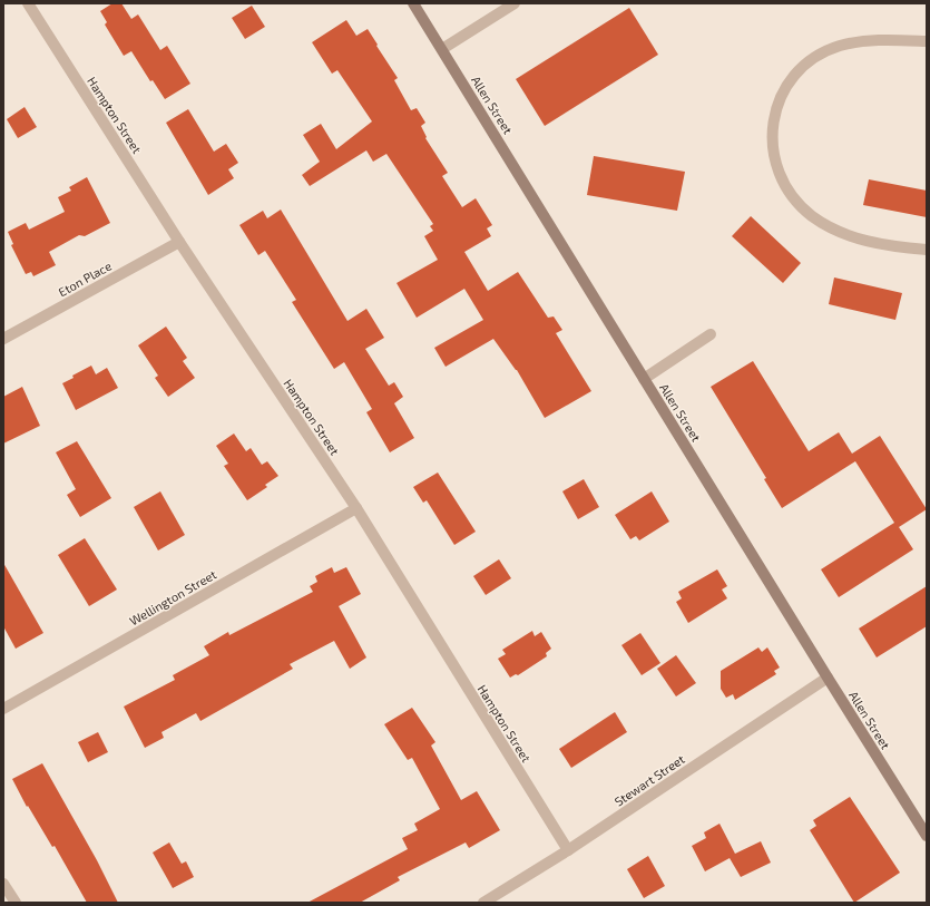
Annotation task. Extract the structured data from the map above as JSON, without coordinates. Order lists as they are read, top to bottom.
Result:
{
  "streets": {
    "street": [
      "Allen Street",
      "Hampton Street",
      "Eton Place",
      "Wellington Street",
      "Stewart Street"
    ]
  },
  "crossings": [
    ["Allen Street", "Stewart Street"],
    ["Hampton Street", "Eton Place"],
    ["Hampton Street", "Wellington Street"],
    ["Hampton Street", "Stewart Street"]
  ]
}
